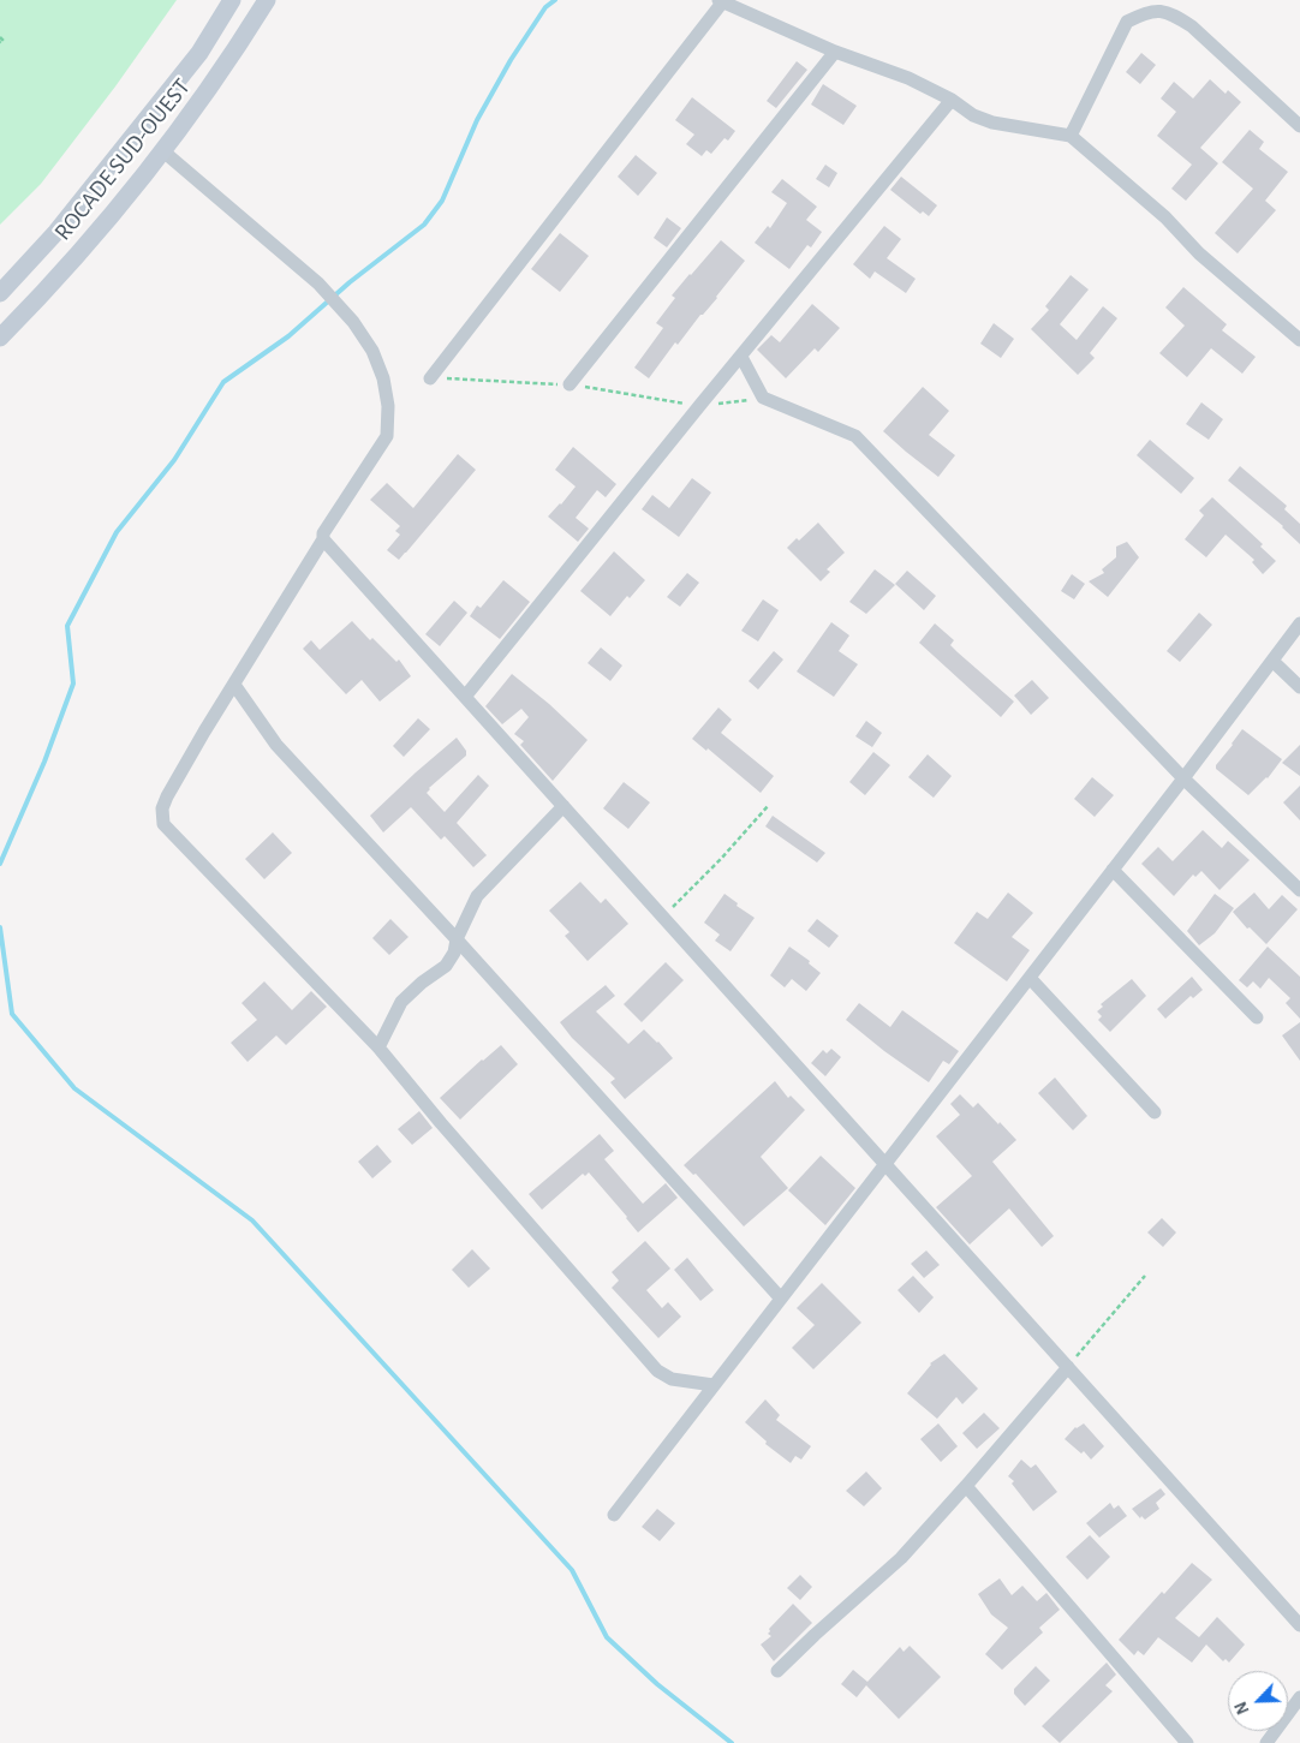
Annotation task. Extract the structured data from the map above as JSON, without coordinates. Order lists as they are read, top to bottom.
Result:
{
  "streets": {
    "main road": ["ROCADE SUD-OUEST"]
  },
  "north": "bottom left"
}
